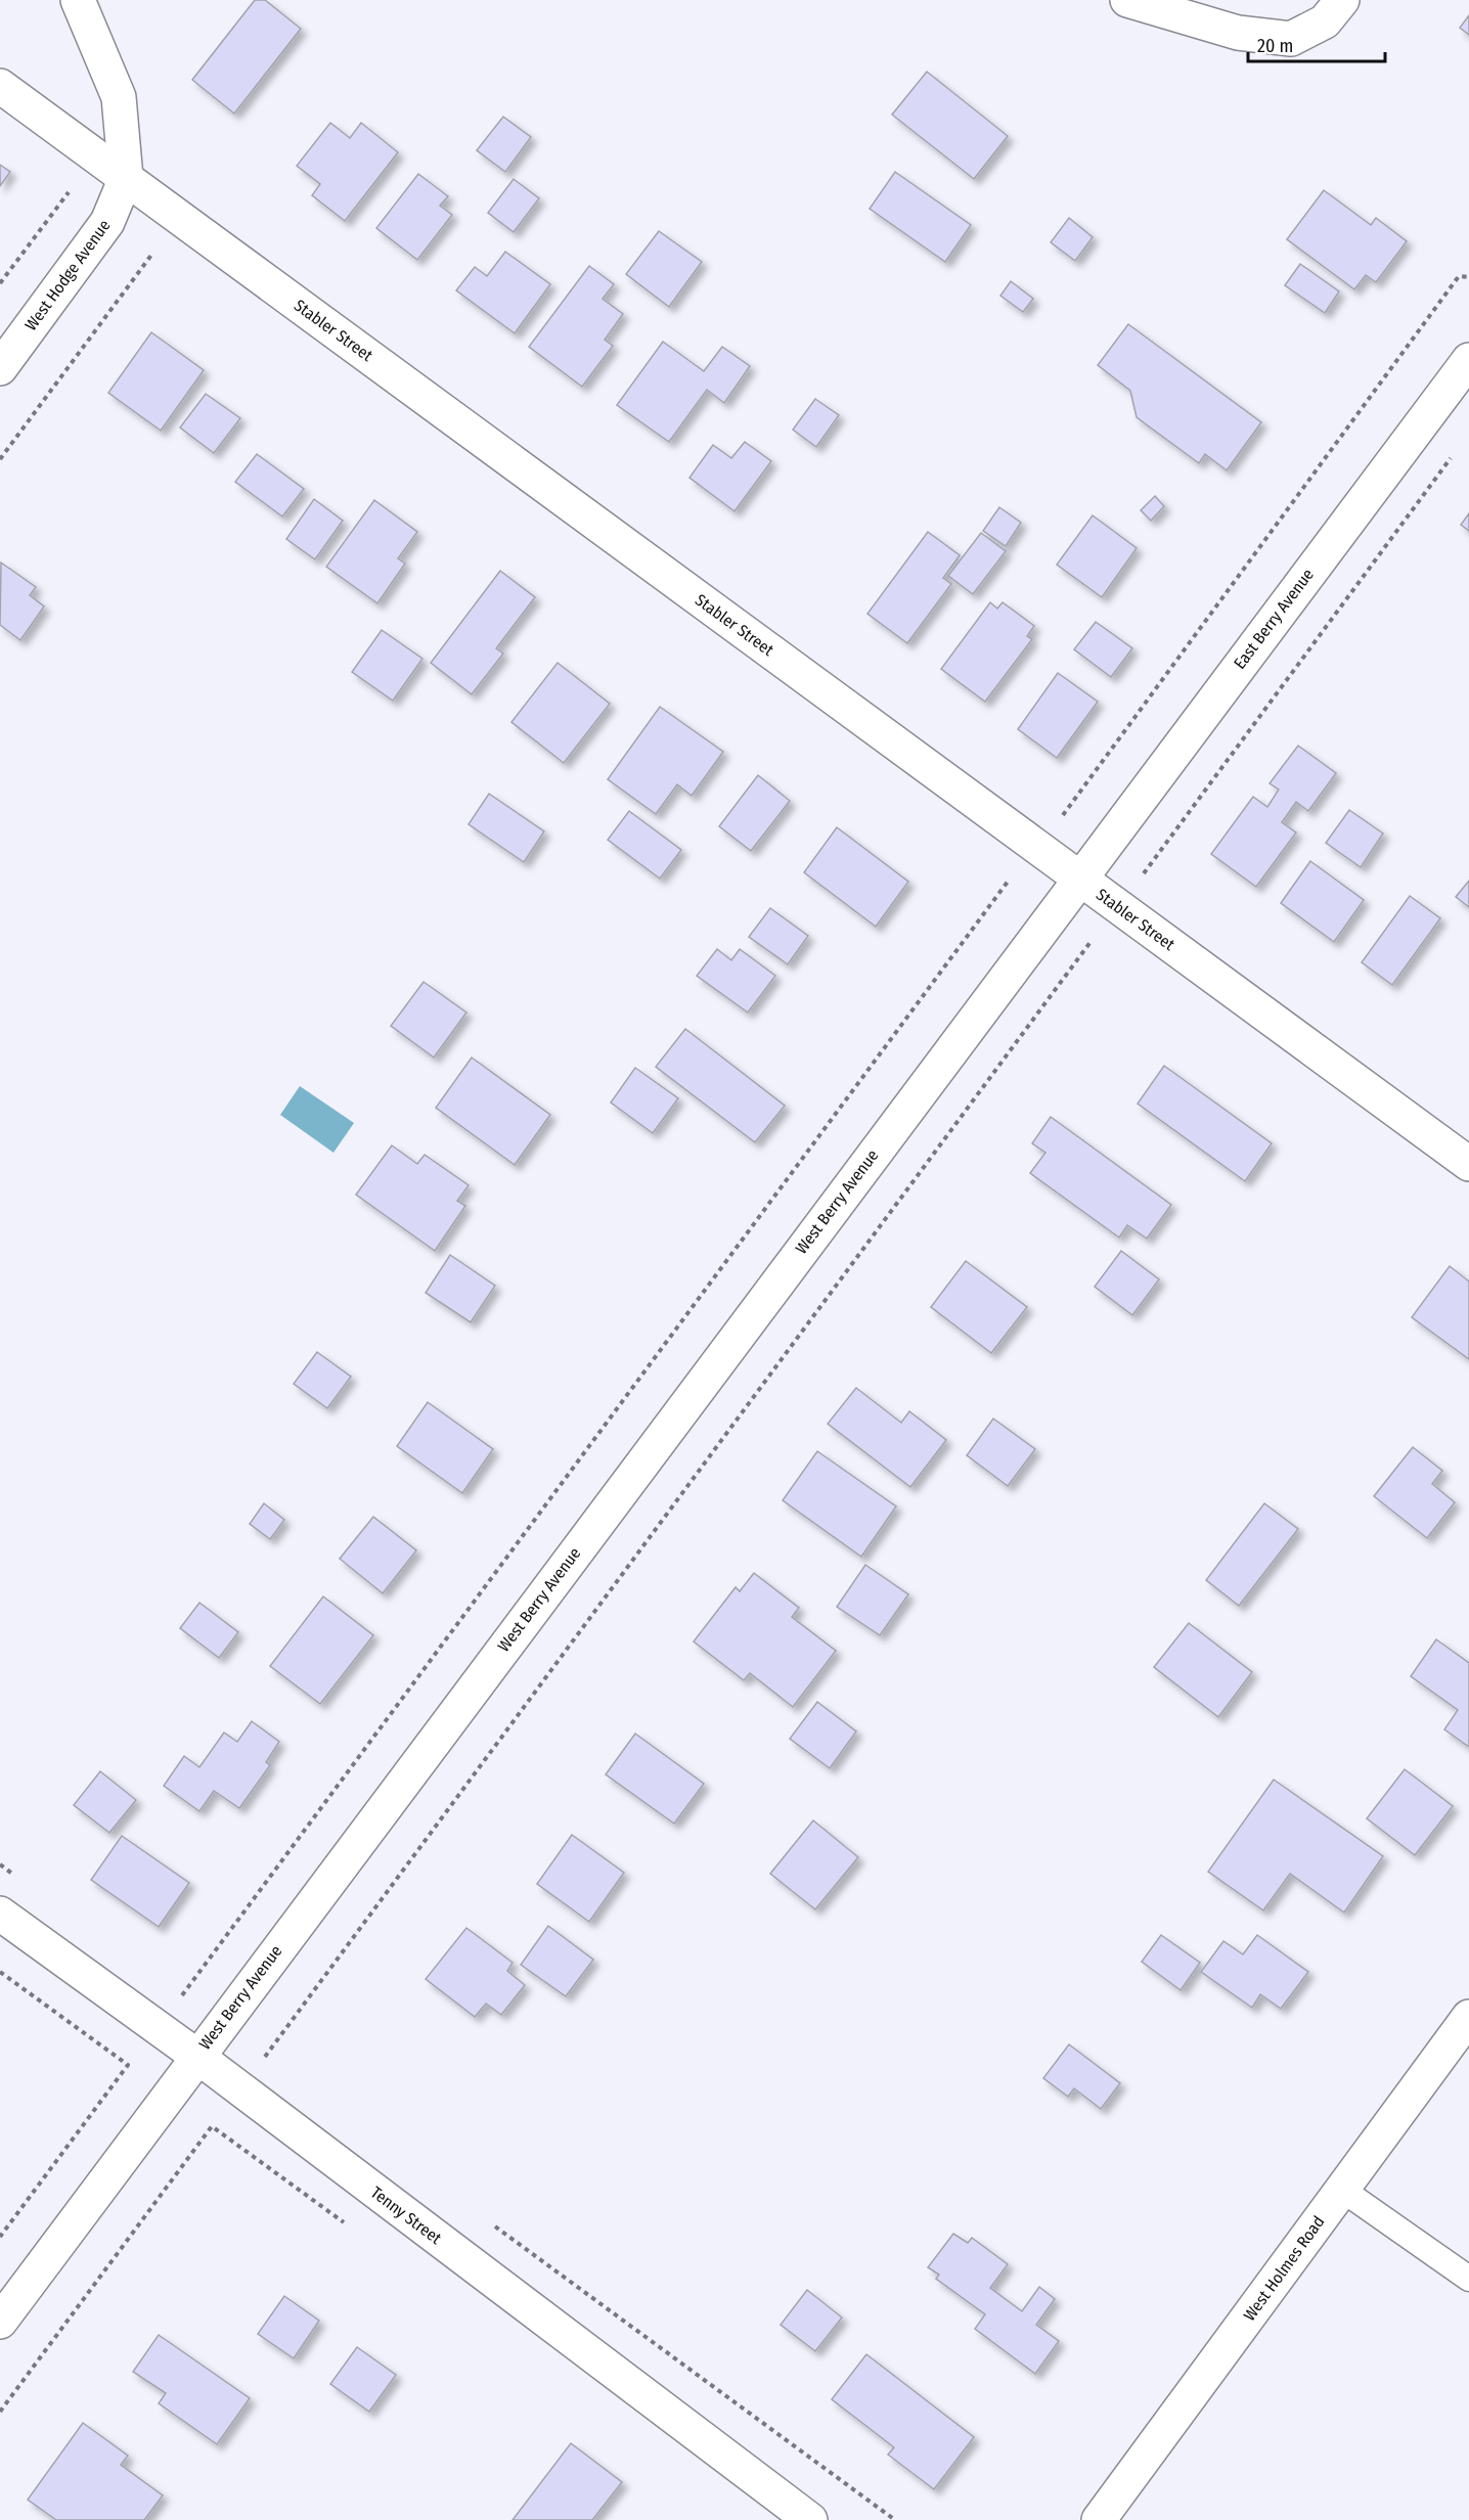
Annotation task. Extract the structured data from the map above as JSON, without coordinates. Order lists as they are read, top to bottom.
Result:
{
  "streets": {
    "street": [
      "West Hodge Avenue",
      "Stabler Street",
      "East Berry Avenue",
      "West Berry Avenue",
      "Tenny Street",
      "West Holmes Road"
    ]
  },
  "crossings": [
    ["West Hodge Avenue", "Stabler Street"],
    ["Stabler Street", "East Berry Avenue"],
    ["Stabler Street", "West Berry Avenue"],
    ["East Berry Avenue", "West Berry Avenue"],
    ["West Berry Avenue", "Tenny Street"]
  ],
  "scale_bar": "20 m"
}
